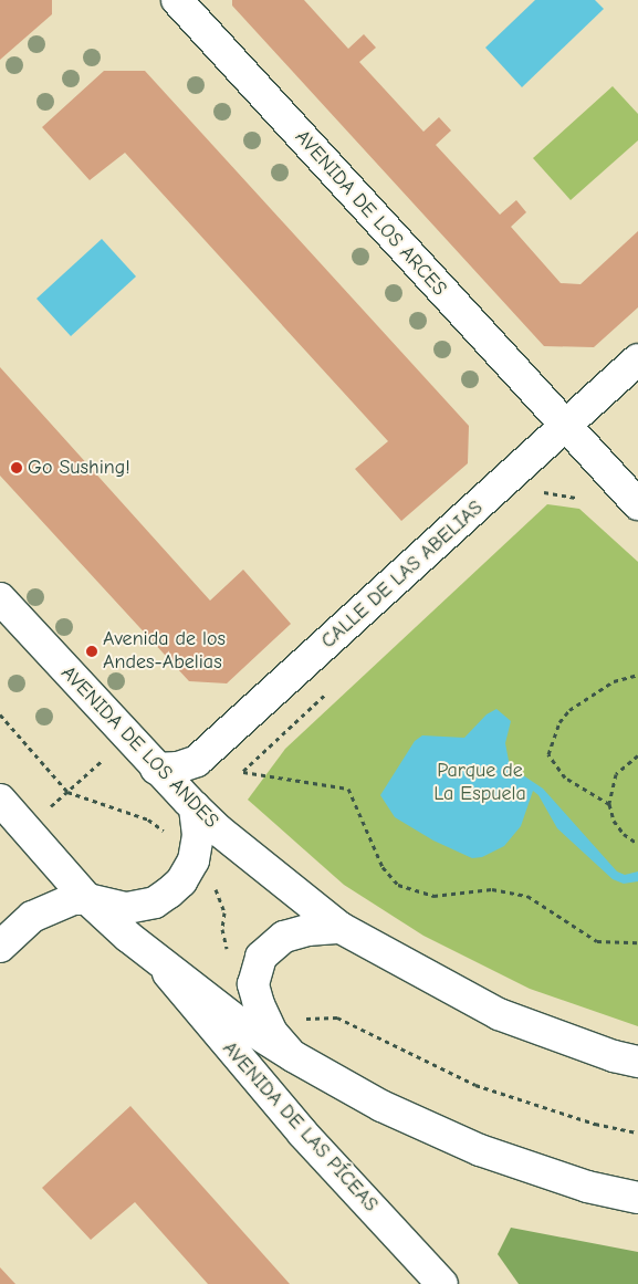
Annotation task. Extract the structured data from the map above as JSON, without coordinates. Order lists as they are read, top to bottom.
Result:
{
  "streets": {
    "street": [
      "AVENIDA DE LOS ARCES",
      "CALLE DE LAS ABELIAS",
      "AVENIDA DE LOS ANDES",
      "AVENIDA DE LAS PÍCEAS"
    ]
  },
  "crossings": [
    ["AVENIDA DE LOS ARCES", "CALLE DE LAS ABELIAS"],
    ["CALLE DE LAS ABELIAS", "AVENIDA DE LOS ANDES"]
  ],
  "parks": ["Parque de La Espuela"],
  "places": ["Go Sushing!", "Avenida de los Andes-Abelias"]
}
